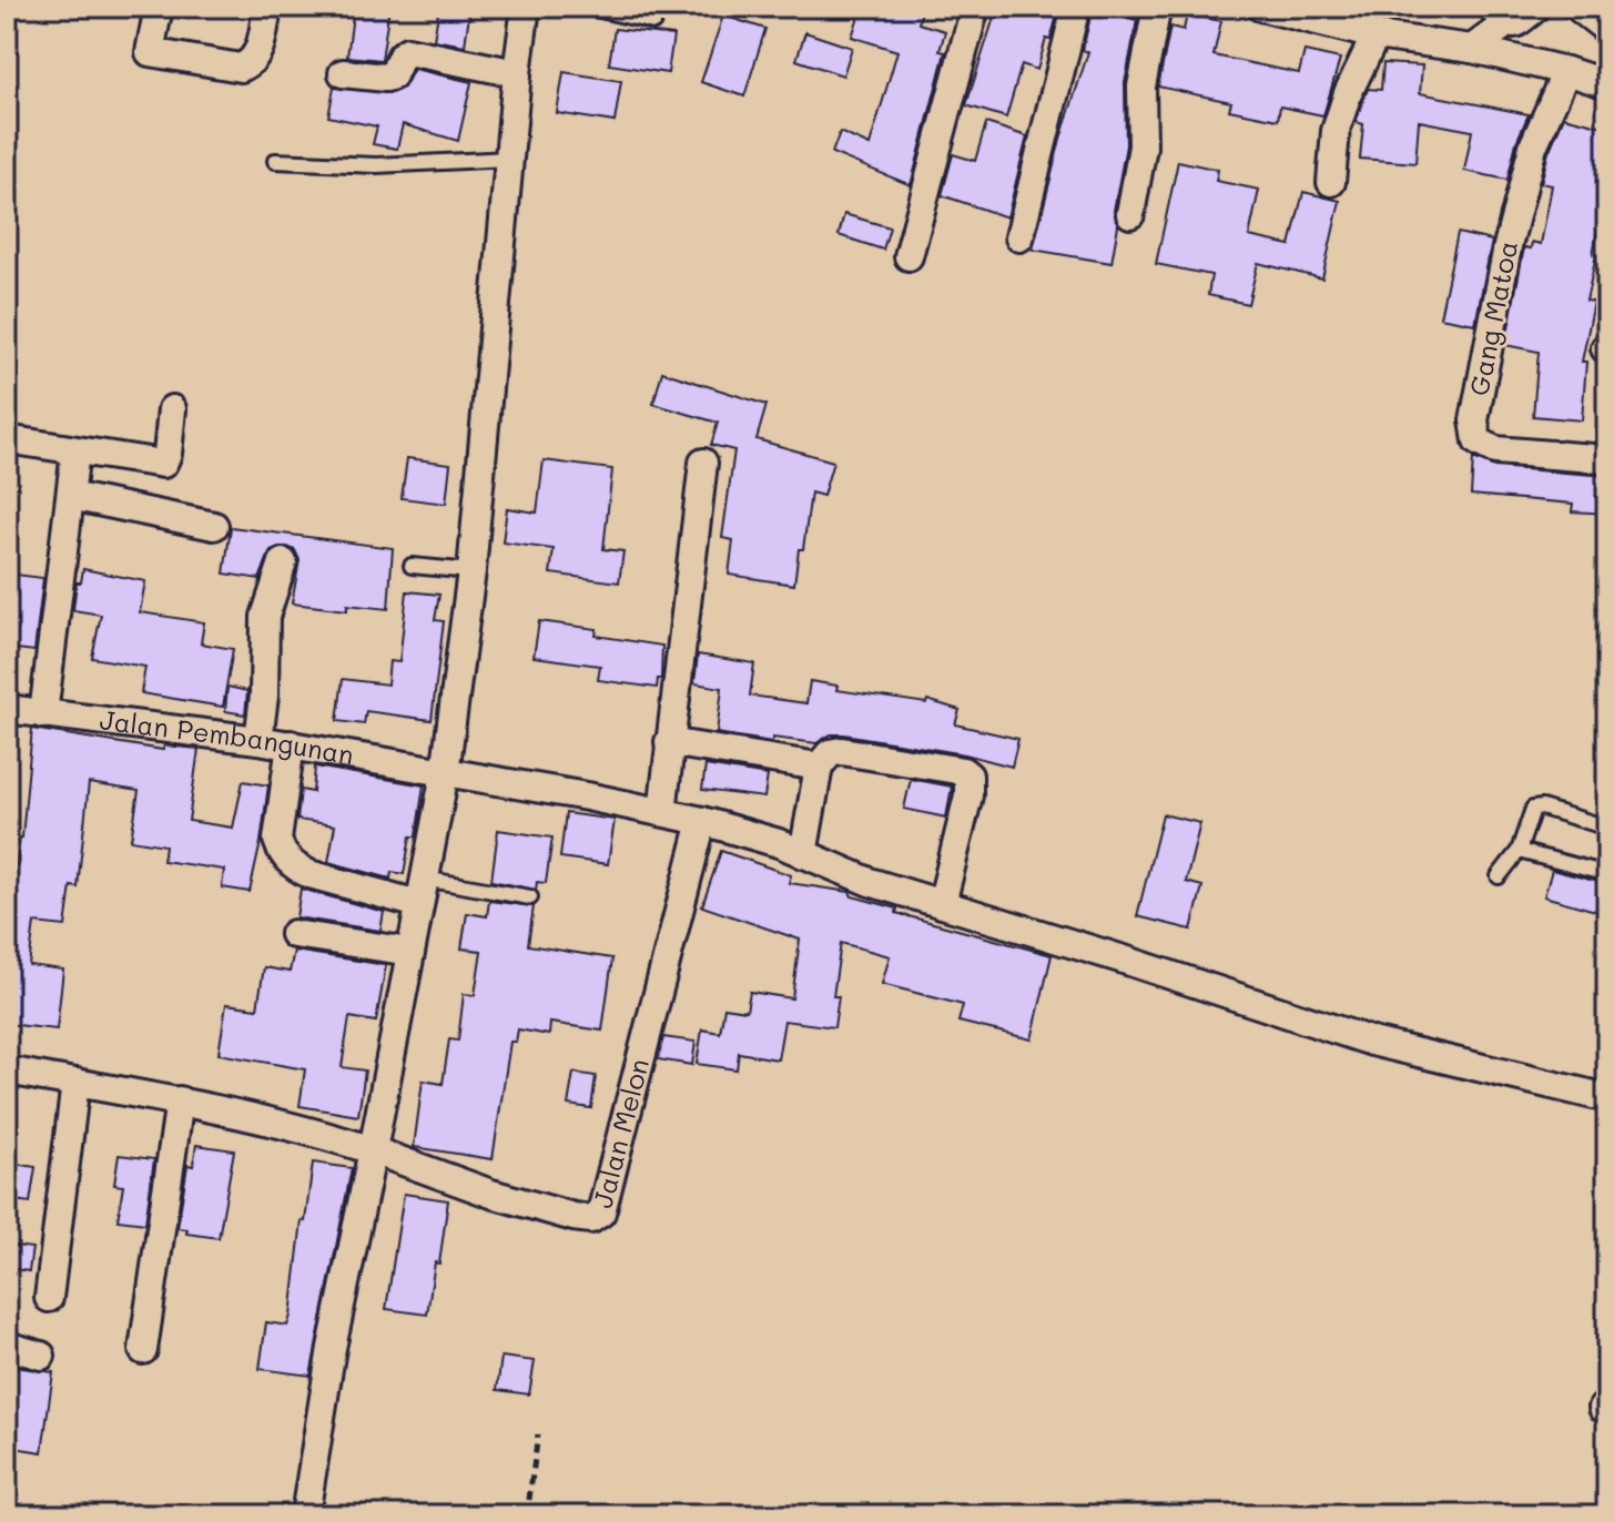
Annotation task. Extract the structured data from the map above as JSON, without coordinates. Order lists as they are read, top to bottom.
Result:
{
  "streets": {
    "street": ["Gang Matoa", "Jalan Pembangunan", "Jalan Melon"]
  },
  "crossings": [
    ["Jalan Pembangunan", "Jalan Melon"]
  ]
}
